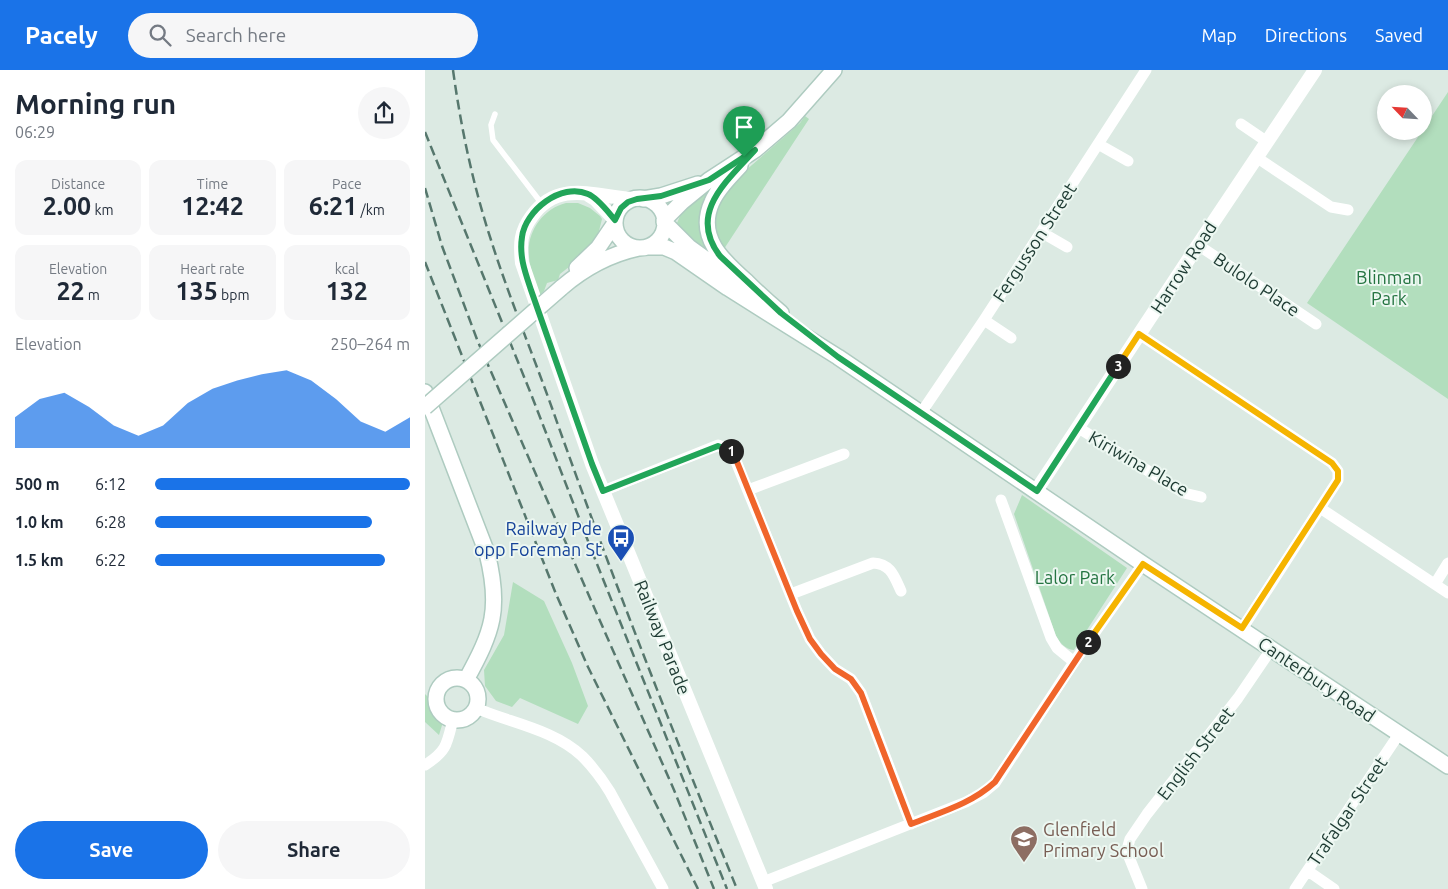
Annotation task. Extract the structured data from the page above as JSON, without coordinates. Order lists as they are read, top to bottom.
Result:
{
  "streets": {
    "main road": ["Canterbury Road"],
    "street": [
      "Fergusson Street",
      "Harrow Road",
      "Bulolo Place",
      "Kiriwina Place",
      "Railway Parade",
      "English Street",
      "Trafalgar Street"
    ]
  },
  "crossings": [
    ["Fergusson Street", "Canterbury Road"],
    ["Harrow Road", "Bulolo Place"],
    ["Harrow Road", "Kiriwina Place"],
    ["Harrow Road", "Canterbury Road"],
    ["Canterbury Road", "English Street"],
    ["Canterbury Road", "Trafalgar Street"]
  ],
  "parks": ["Blinman Park", "Lalor Park"],
  "places": {
    "bus stop": ["Railway Pde opp Foreman St"],
    "school or university": ["Glenfield Primary School"]
  },
  "north": "top left",
  "page": {
    "header": "Pacely",
    "search": "Search here",
    "nav": ["Map", "Directions", "Saved"],
    "heading": ["Morning run", "06:29"],
    "stats": [
      ["Distance", "2.00 km"],
      ["Time", "12:42"],
      ["Pace", "6:21 /km"],
      ["Elevation", "22 m"],
      ["Heart rate", "135 bpm"],
      ["kcal", "132"]
    ],
    "chart": ["Elevation", "250–264 m"],
    "pins": ["3", "1", "2"],
    "list": [
      {
        "name": "500 m",
        "note": "6:12"
      },
      {
        "name": "1.0 km",
        "note": "6:28"
      },
      {
        "name": "1.5 km",
        "note": "6:22"
      }
    ],
    "buttons": ["Save", "Share"]
  }
}
